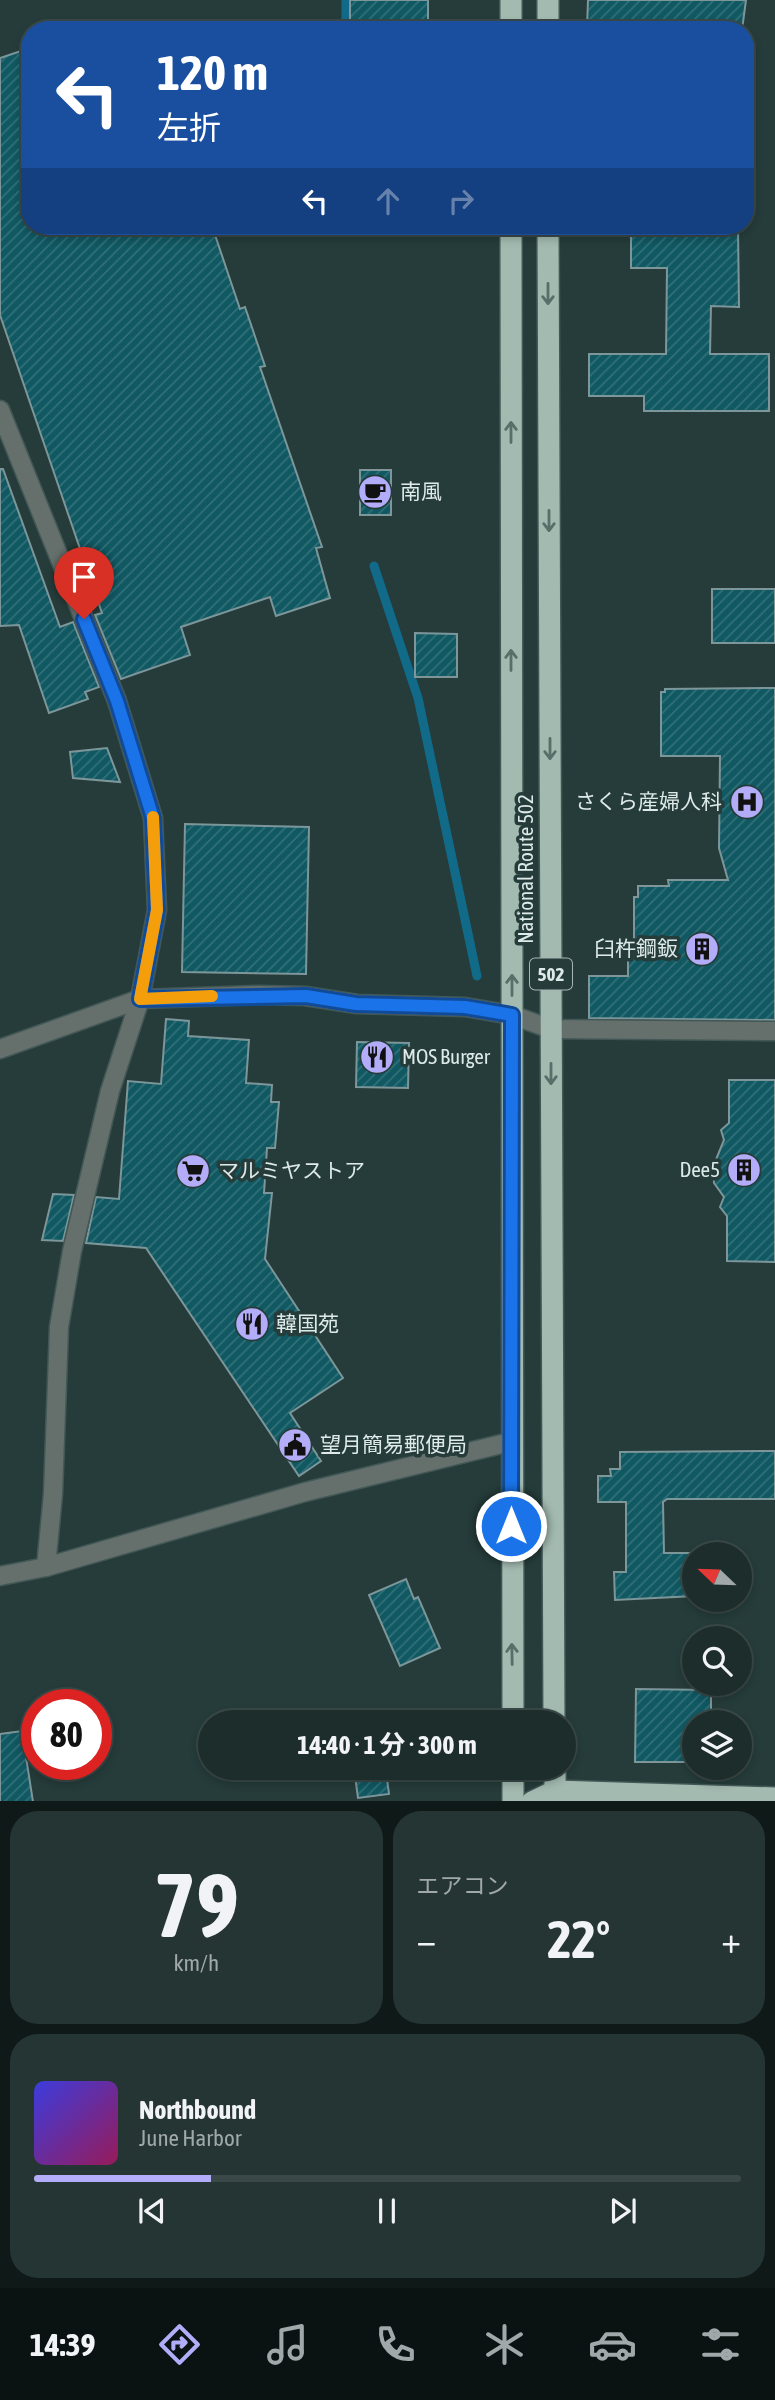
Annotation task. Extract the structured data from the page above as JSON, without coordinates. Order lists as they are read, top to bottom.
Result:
{
  "streets": {
    "highway": ["National Route 502", "502"]
  },
  "places": {
    "cafe": ["南風"],
    "hospital": ["さくら産婦人科"],
    "building": ["臼杵鋼鈑", "Dee5"],
    "restaurant": ["MOS Burger", "韓国苑"],
    "supermarket": ["マルミヤストア"],
    "public building": ["望月簡易郵便局"]
  },
  "north": "top left",
  "page": {
    "turn": ["120 m", "左折"],
    "limit": "80",
    "trip": "14:40 · 1 分 · 300 m",
    "tile": [
      ["79", "km/h"],
      "エアコン"
    ],
    "heat": ["−", "22°", "+"],
    "song": ["Northbound", "June Harbor"],
    "tabs": "14:39"
  }
}
